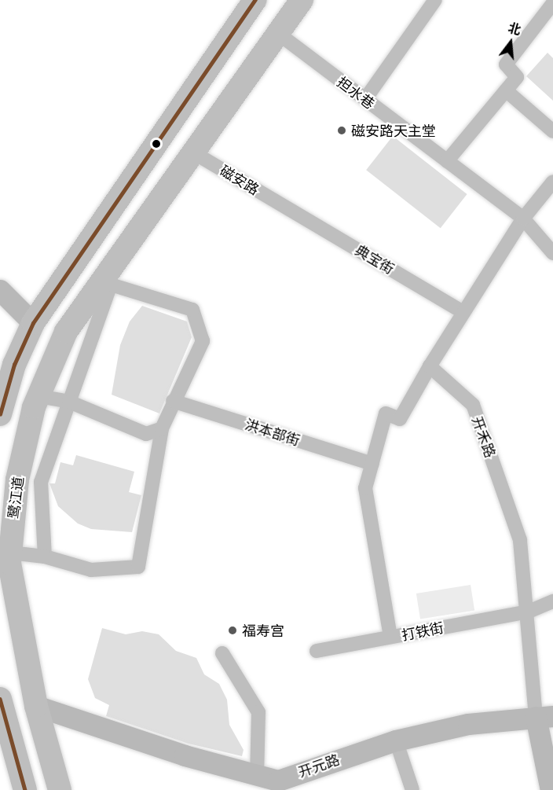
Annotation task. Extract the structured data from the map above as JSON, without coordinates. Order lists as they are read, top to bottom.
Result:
{
  "streets": {
    "main road": ["鹭江道"],
    "street": [
      "担水巷",
      "磁安路",
      "典宝街",
      "洪本部街",
      "开禾路",
      "打铁街",
      "开元路"
    ]
  },
  "crossings": [
    ["担水巷", "鹭江道"],
    ["磁安路", "典宝街"],
    ["磁安路", "鹭江道"],
    ["开禾路", "打铁街"],
    ["开禾路", "开元路"],
    ["鹭江道", "开元路"]
  ],
  "places": ["磁安路天主堂", "福寿宫"],
  "north": "top"
}
